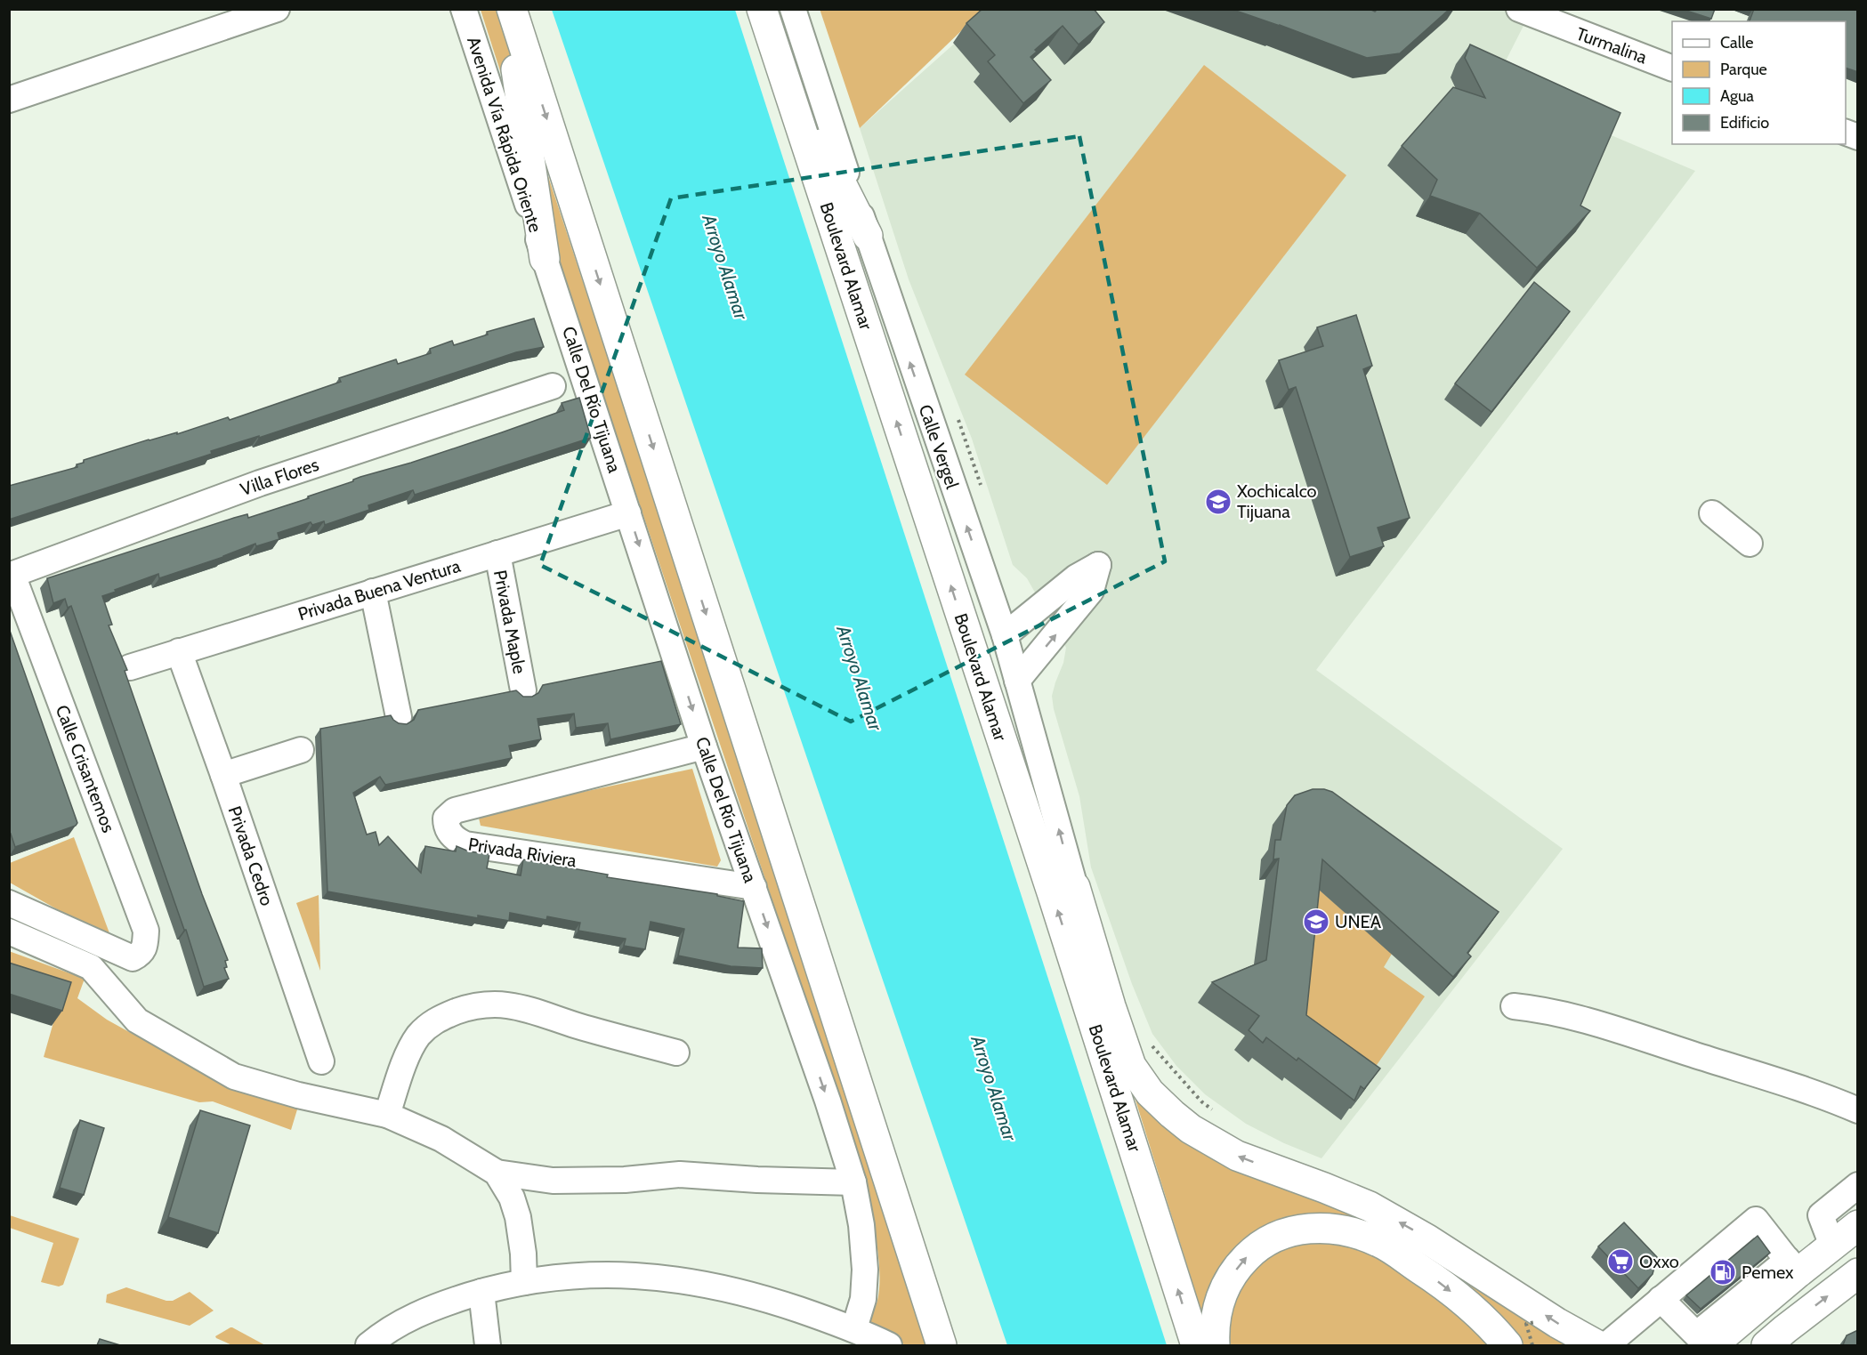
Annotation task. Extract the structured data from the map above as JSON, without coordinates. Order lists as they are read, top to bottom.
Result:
{
  "streets": {
    "highway": ["Boulevard Alamar"],
    "street": [
      "Turmalina",
      "Avenida Vía Rápida Oriente",
      "Calle Del Río Tijuana",
      "Calle Vergel",
      "Villa Flores",
      "Privada Buena Ventura",
      "Privada Maple",
      "Calle Crisantemos",
      "Privada Riviera",
      "Privada Cedro"
    ]
  },
  "crossings": [
    ["Avenida Vía Rápida Oriente", "Calle Del Río Tijuana"],
    ["Calle Del Río Tijuana", "Villa Flores"],
    ["Calle Del Río Tijuana", "Privada Buena Ventura"],
    ["Calle Del Río Tijuana", "Privada Riviera"],
    ["Villa Flores", "Calle Crisantemos"],
    ["Privada Buena Ventura", "Privada Maple"],
    ["Privada Buena Ventura", "Privada Cedro"]
  ],
  "one_way": ["Calle Del Río Tijuana", "Calle Vergel"],
  "water": ["Arroyo Alamar"],
  "places": {
    "school or university": ["Xochicalco Tijuana", "UNEA"],
    "supermarket": ["Oxxo"],
    "fuel station": ["Pemex"]
  },
  "legend": [
    "Calle",
    "Parque",
    "Agua",
    "Edificio"
  ]
}
